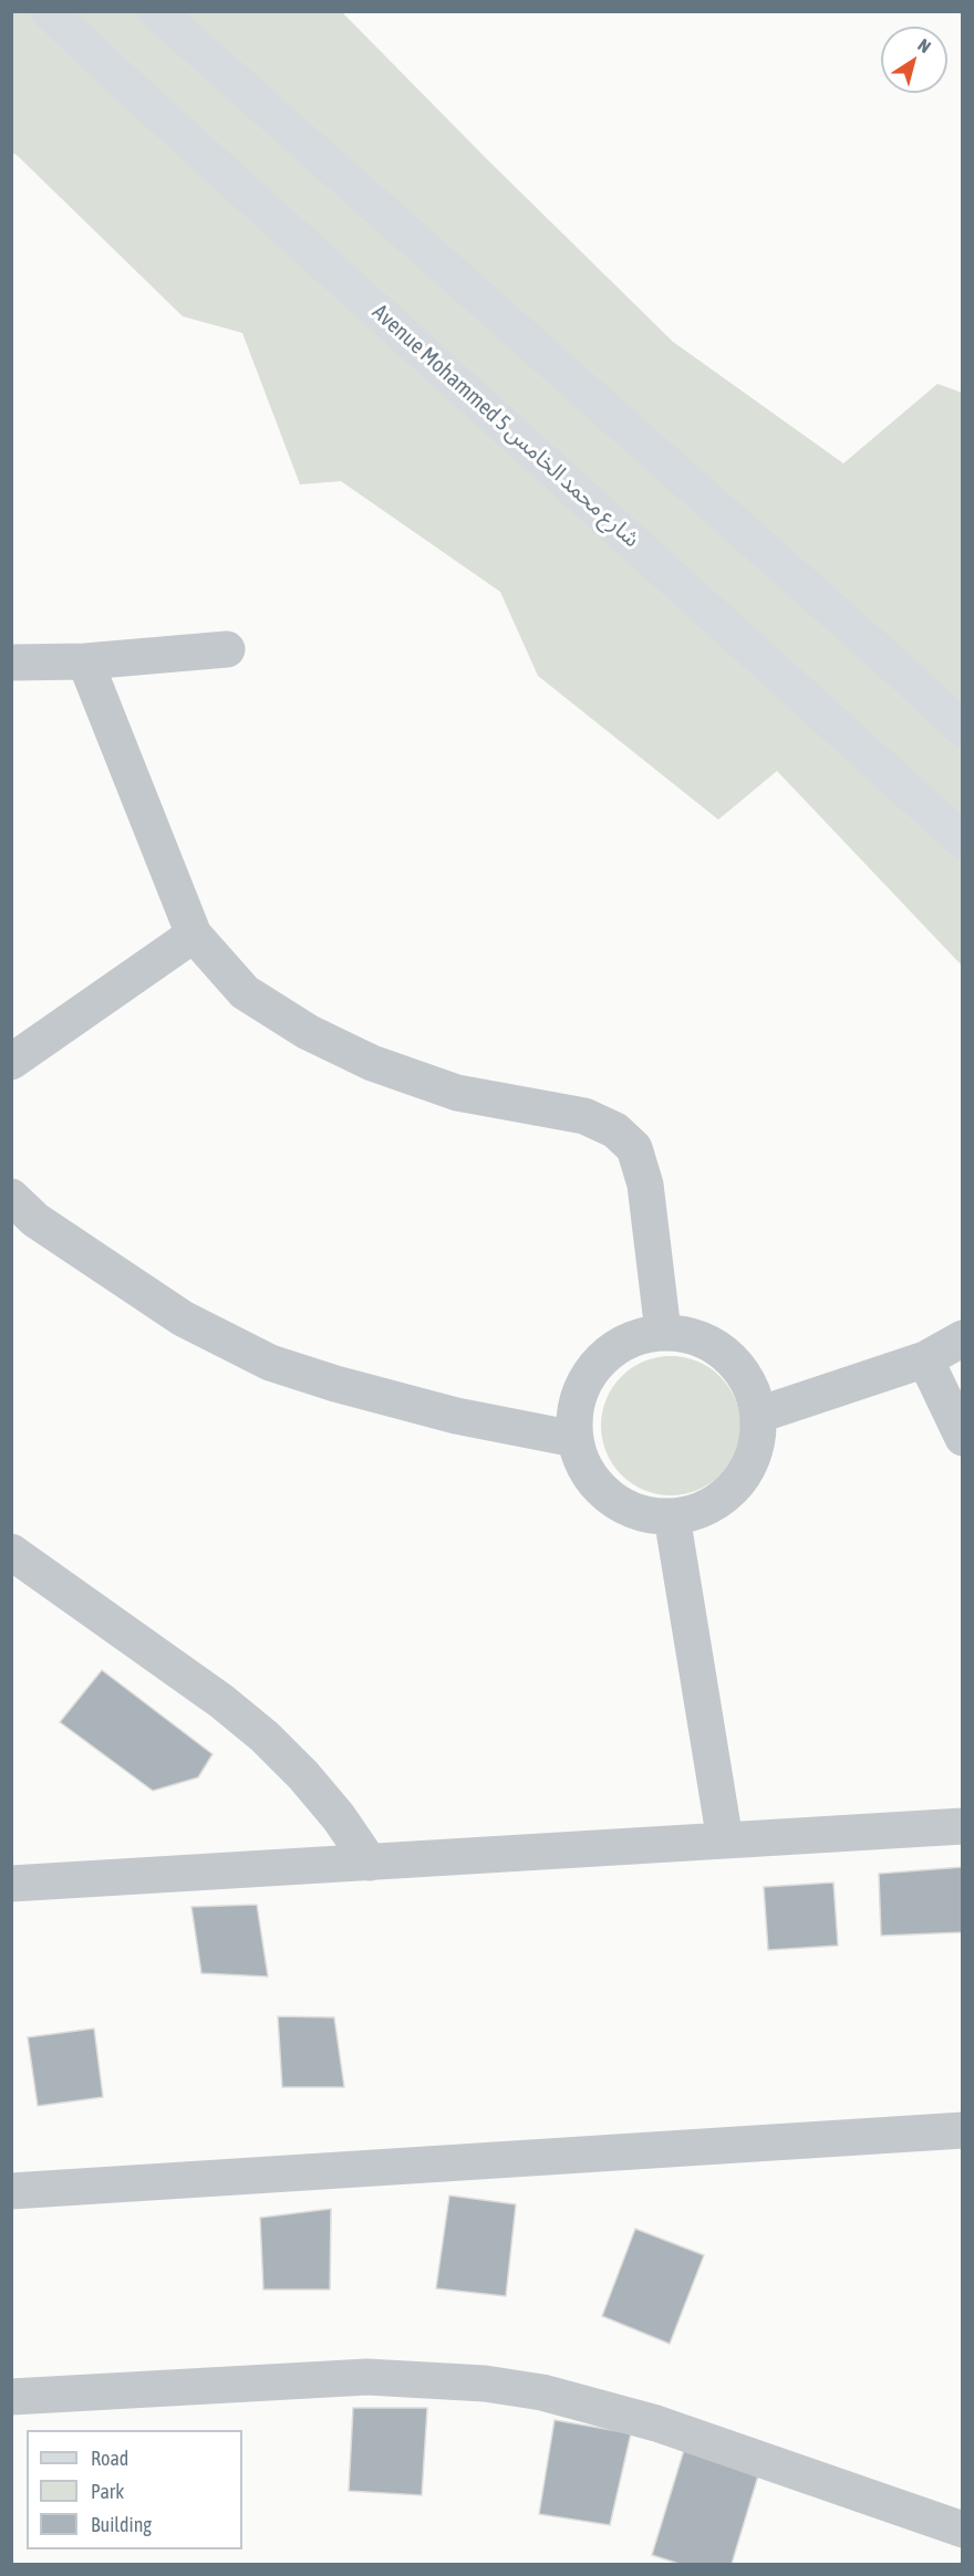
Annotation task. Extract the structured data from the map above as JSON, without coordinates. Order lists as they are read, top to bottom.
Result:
{
  "streets": {
    "main road": ["Avenue Mohammed 5 شارع محمد الخامس"]
  },
  "legend": ["Road", "Park", "Building"],
  "north": "top right"
}
